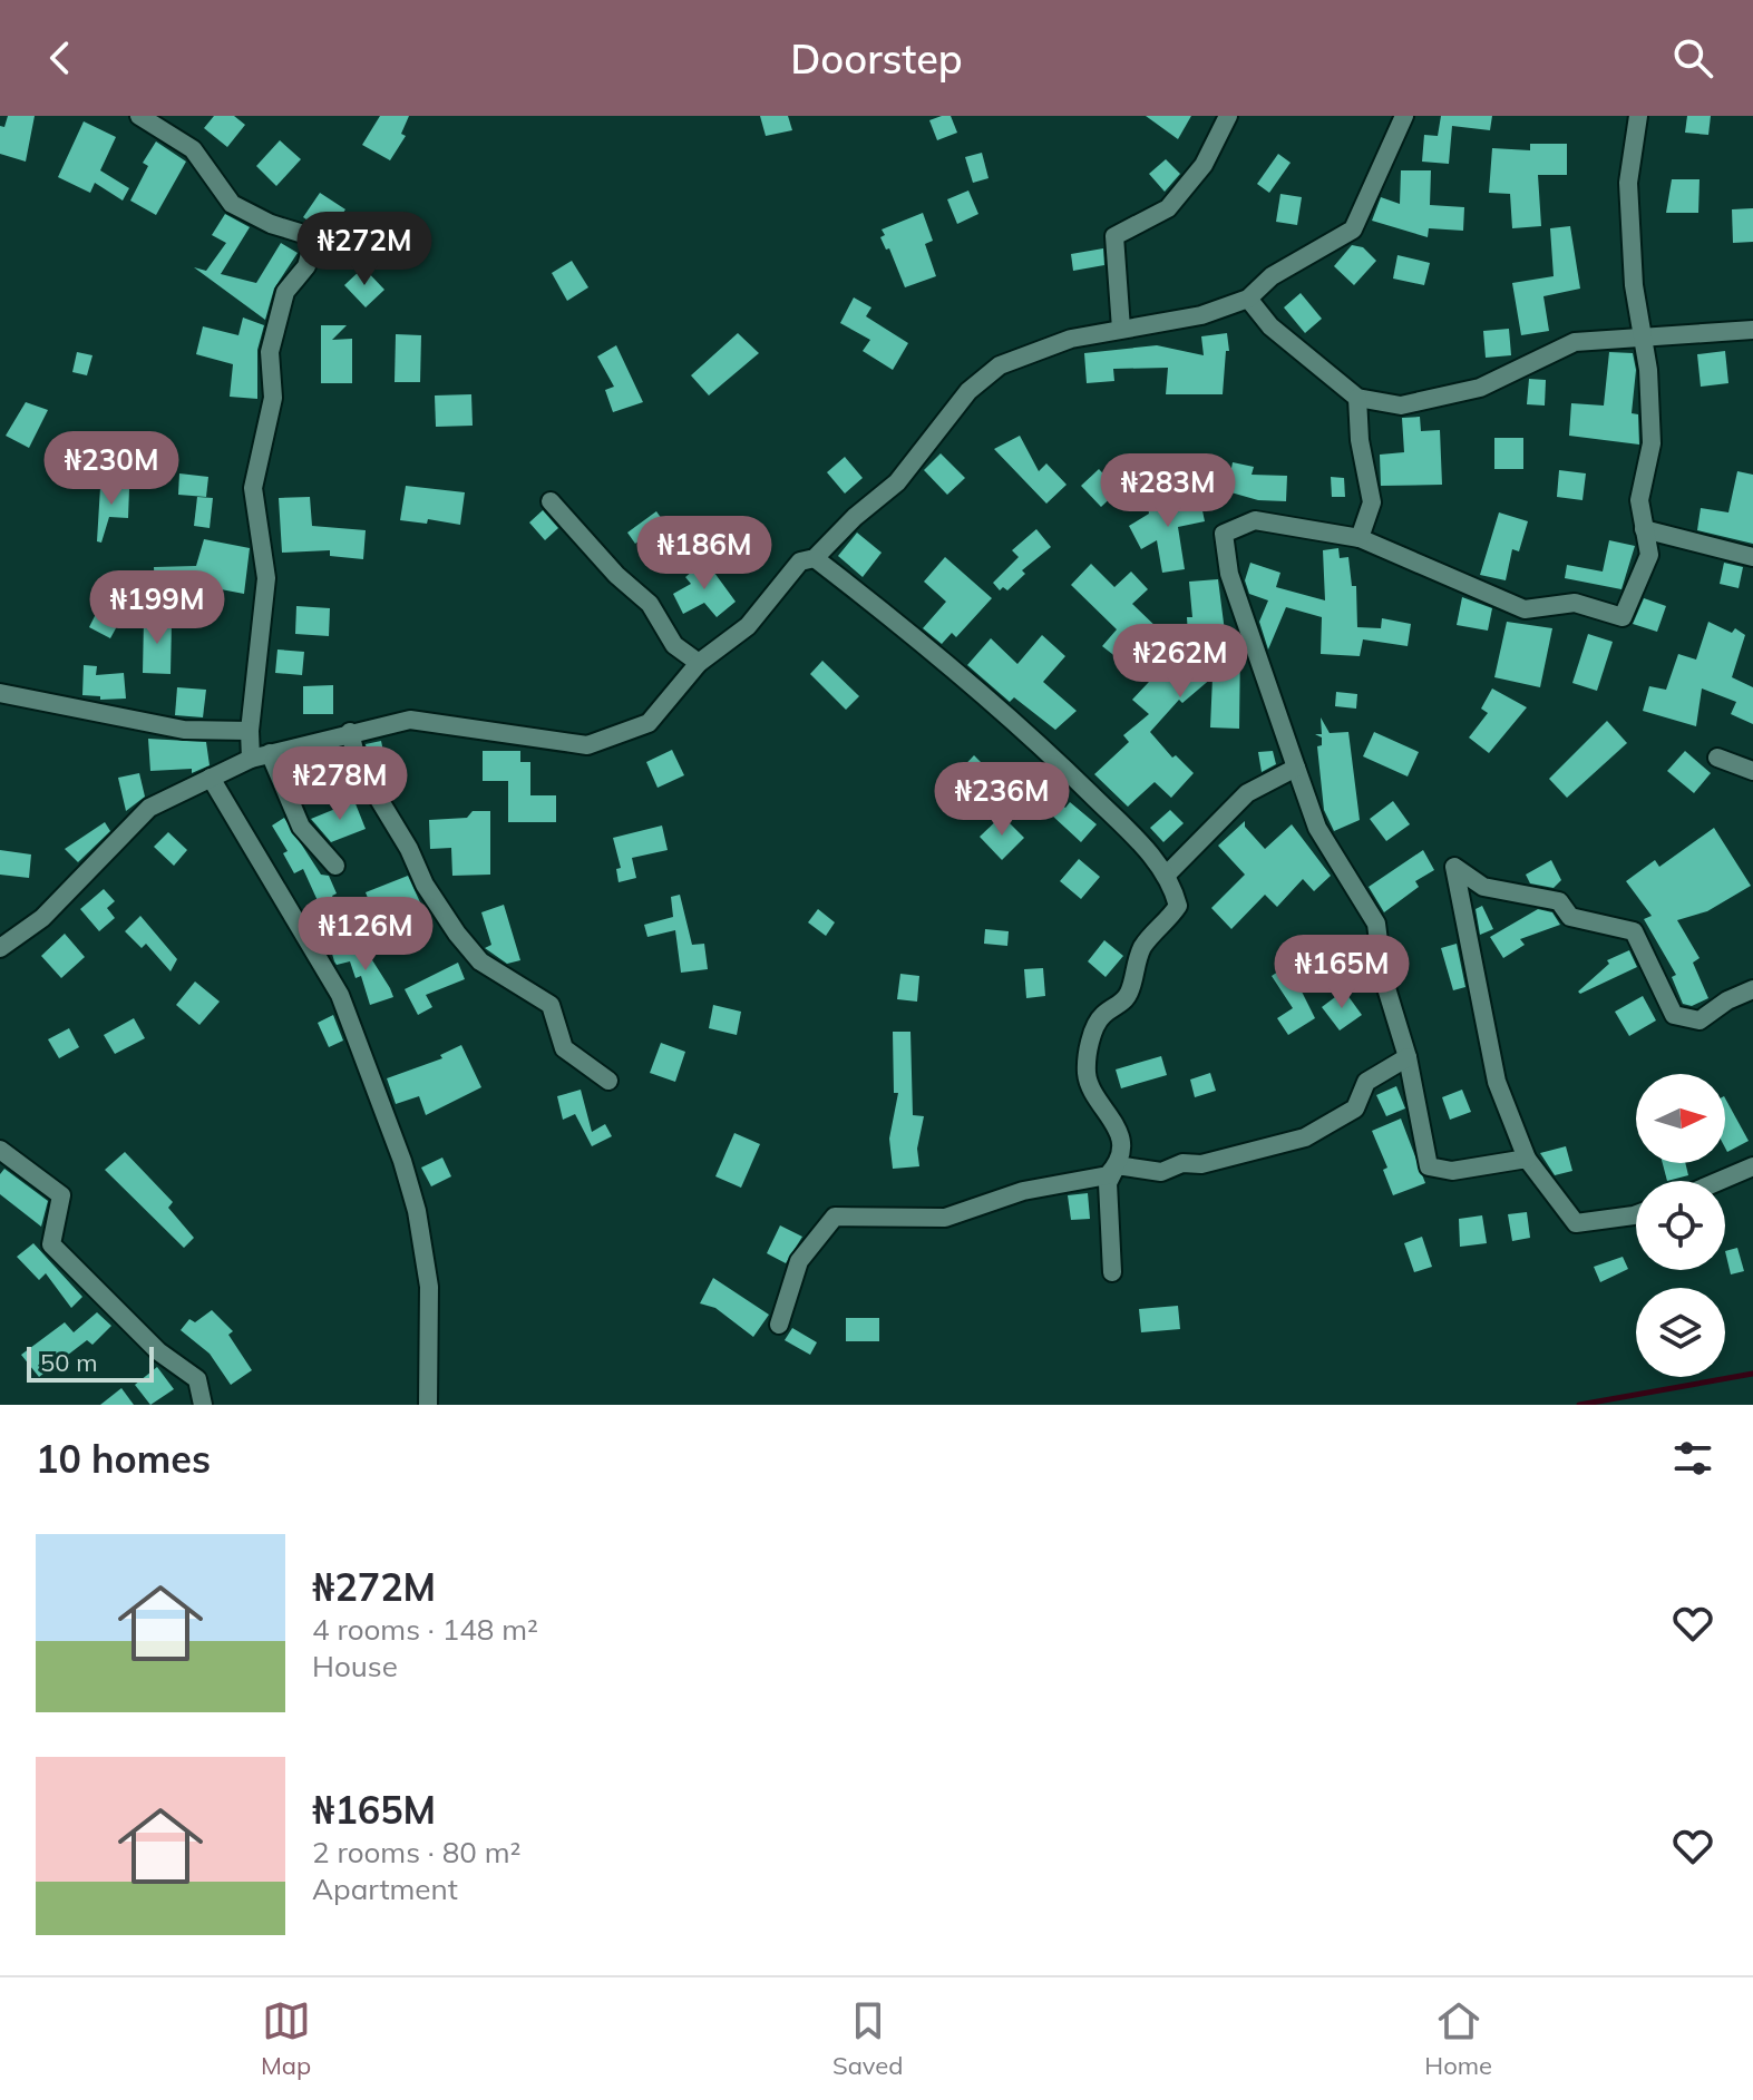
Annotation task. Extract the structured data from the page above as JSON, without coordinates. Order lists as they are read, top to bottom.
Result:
{
  "scale_bar": "50 m",
  "north": "right",
  "page": {
    "header": "Doorstep",
    "price": [
      "₦272M",
      "₦230M",
      "₦283M",
      "₦186M",
      "₦199M",
      "₦262M",
      "₦278M",
      "₦236M",
      "₦126M",
      "₦165M"
    ],
    "scale": "50 m",
    "heading": "10 homes",
    "list": [
      {
        "name": "₦272M",
        "note": "4 rooms · 148 m² · House"
      },
      {
        "name": "₦165M",
        "note": "2 rooms · 80 m² · Apartment"
      }
    ],
    "tabs": ["Map", "Saved", "Home"]
  }
}
